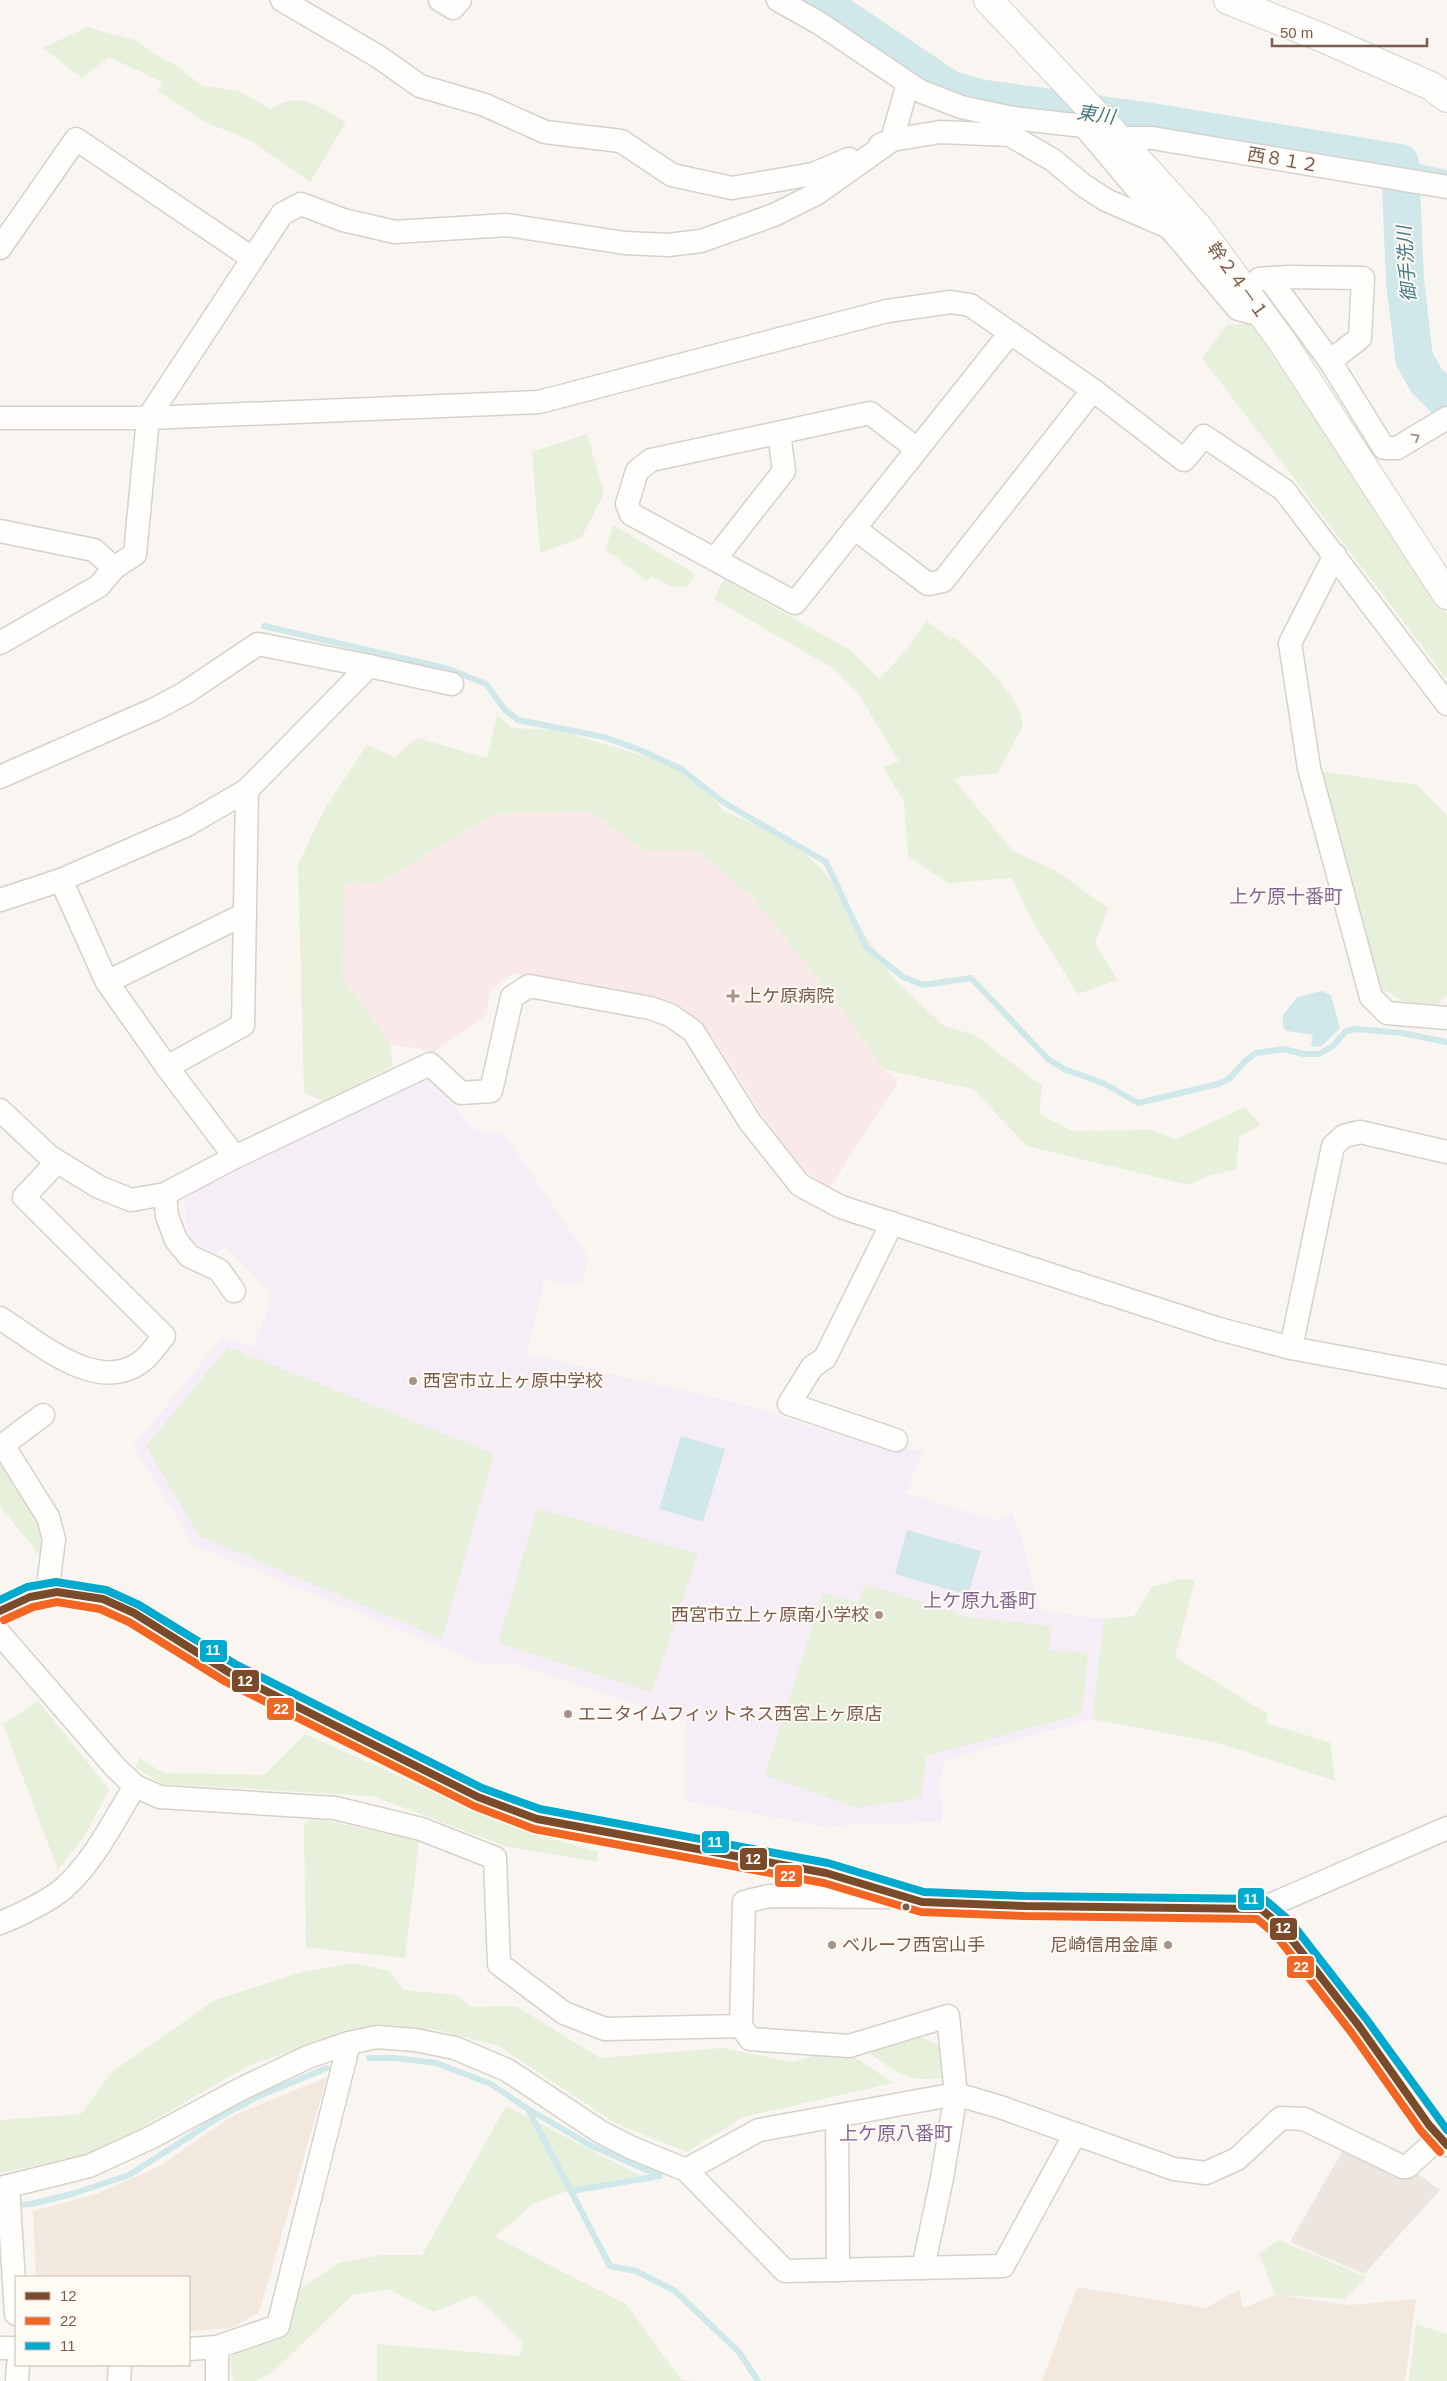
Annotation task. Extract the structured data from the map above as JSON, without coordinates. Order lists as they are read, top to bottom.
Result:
{
  "streets": {
    "street": ["西８１２", "幹２４－１"]
  },
  "crossings": [
    ["西８１２", "幹２４－１"]
  ],
  "districts": ["上ケ原十番町", "上ケ原九番町", "上ケ原八番町"],
  "water": ["東川", "御手洗川"],
  "places": {
    "health": ["上ケ原病院"],
    "other": [
      "西宮市立上ヶ原中学校",
      "西宮市立上ヶ原南小学校",
      "エニタイムフィットネス西宮上ヶ原店",
      "ベルーフ西宮山手",
      "尼崎信用金庫"
    ]
  },
  "lines": ["transit line 11", "transit line 12", "transit line 22"],
  "legend": ["12", "22", "11"],
  "scale_bar": "50 m"
}
